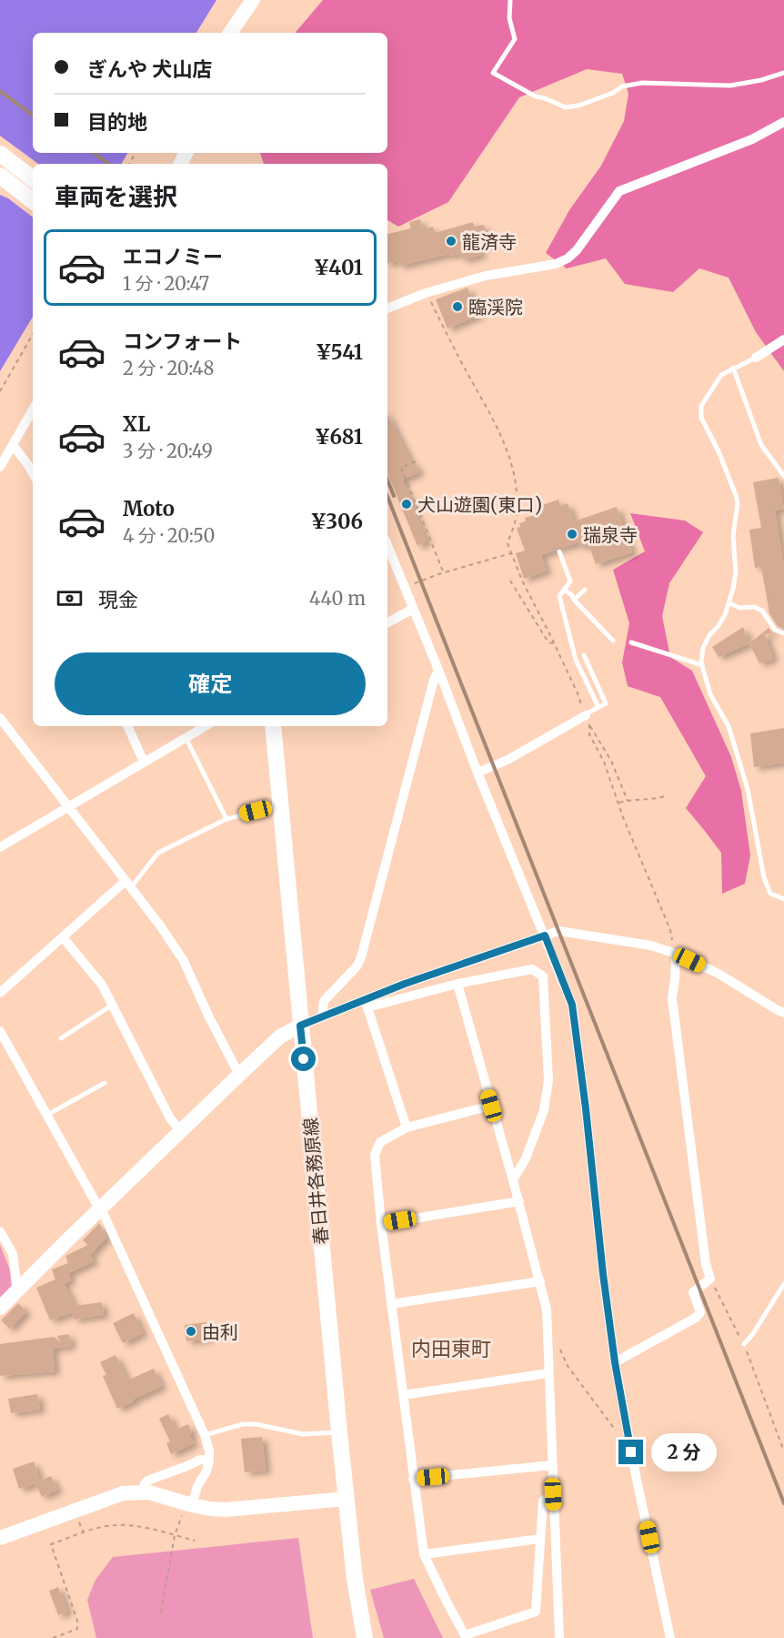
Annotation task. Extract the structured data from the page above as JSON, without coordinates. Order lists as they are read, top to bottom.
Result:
{
  "streets": {
    "main road": ["春日井各務原線"]
  },
  "districts": ["内田東町"],
  "places": [
    "龍済寺",
    "臨渓院",
    "犬山遊園(東口)",
    "瑞泉寺",
    "由利"
  ],
  "page": {
    "banner": ["ぎんや 犬山店", "目的地"],
    "heading": "車両を選択",
    "list": [
      {
        "name": "エコノミー",
        "note": "1 分 · 20:47",
        "value": "¥401"
      },
      {
        "name": "コンフォート",
        "note": "2 分 · 20:48",
        "value": "¥541"
      },
      {
        "name": "XL",
        "note": "3 分 · 20:49",
        "value": "¥681"
      },
      {
        "name": "Moto",
        "note": "4 分 · 20:50",
        "value": "¥306"
      }
    ],
    "pay": ["現金", "440 m"],
    "buttons": "確定",
    "bubble": "2 分"
  }
}
